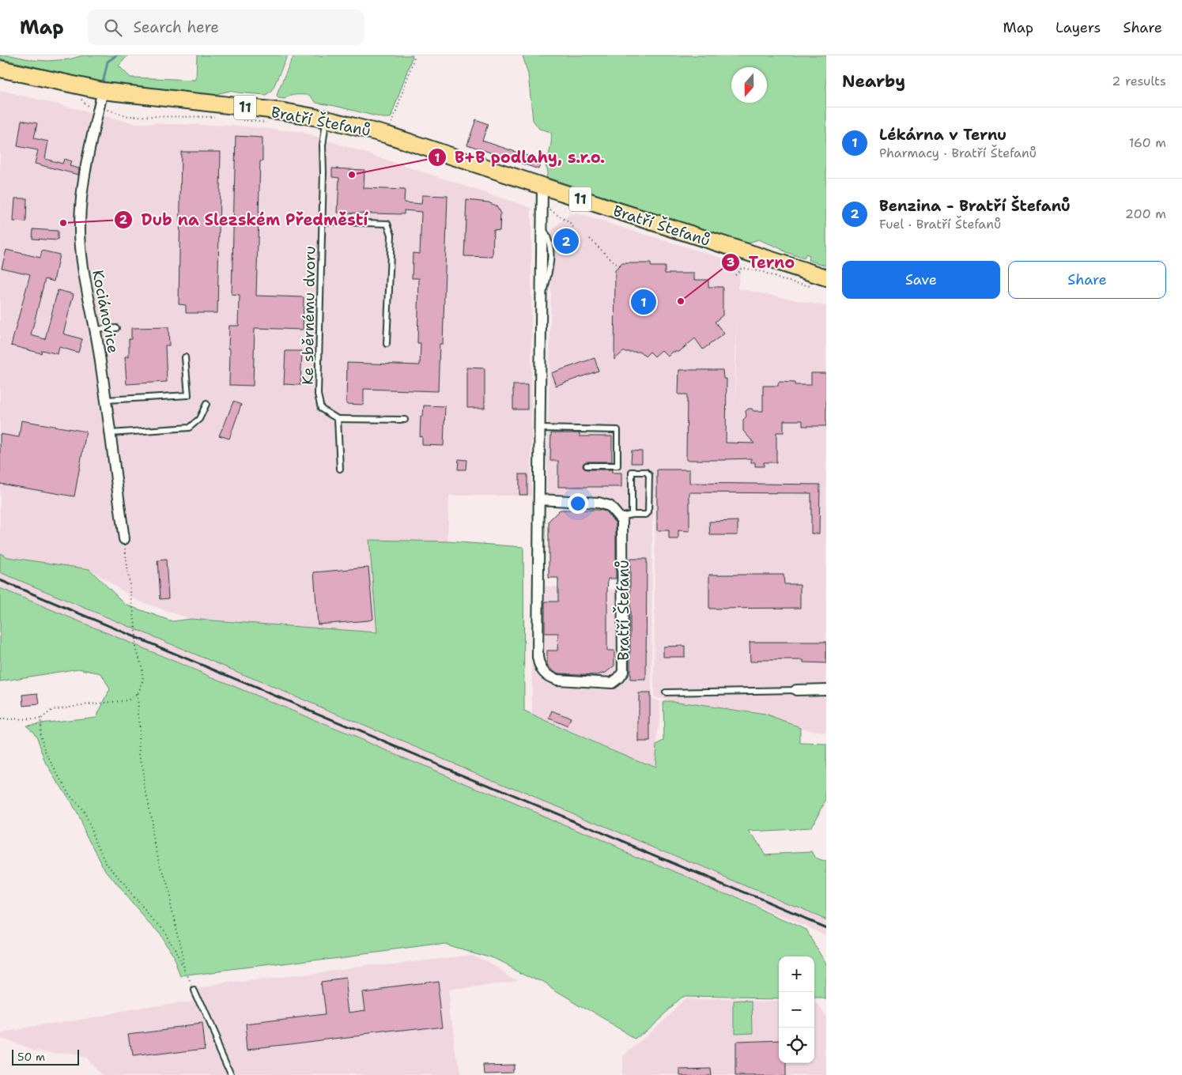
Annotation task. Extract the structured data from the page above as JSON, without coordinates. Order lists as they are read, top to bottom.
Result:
{
  "streets": {
    "main road": ["11", "Bratří Štefanů"],
    "street": ["Kociánovice"],
    "lane": ["Ke sběrnému dvoru"]
  },
  "crossings": [
    ["Bratří Štefanů", "Kociánovice"],
    ["Bratří Štefanů", "Ke sběrnému dvoru"]
  ],
  "places": ["B+B podlahy, s.r.o.", "Dub na Slezském Předměstí", "Terno"],
  "scale_bar": "50 m",
  "north": "bottom",
  "page": {
    "header": "Map",
    "search": "Search here",
    "nav": ["Map", "Layers", "Share"],
    "heading": ["Nearby", "2 results"],
    "list": [
      {
        "mark": "1",
        "name": "Lékárna v Ternu",
        "note": "Pharmacy · Bratří Štefanů",
        "value": "160 m"
      },
      {
        "mark": "2",
        "name": "Benzina - Bratří Štefanů",
        "note": "Fuel · Bratří Štefanů",
        "value": "200 m"
      }
    ],
    "pins": ["2", "1"],
    "buttons": ["Save", "Share"],
    "map_buttons": ["+", "−"],
    "scale": "50 m"
  }
}
